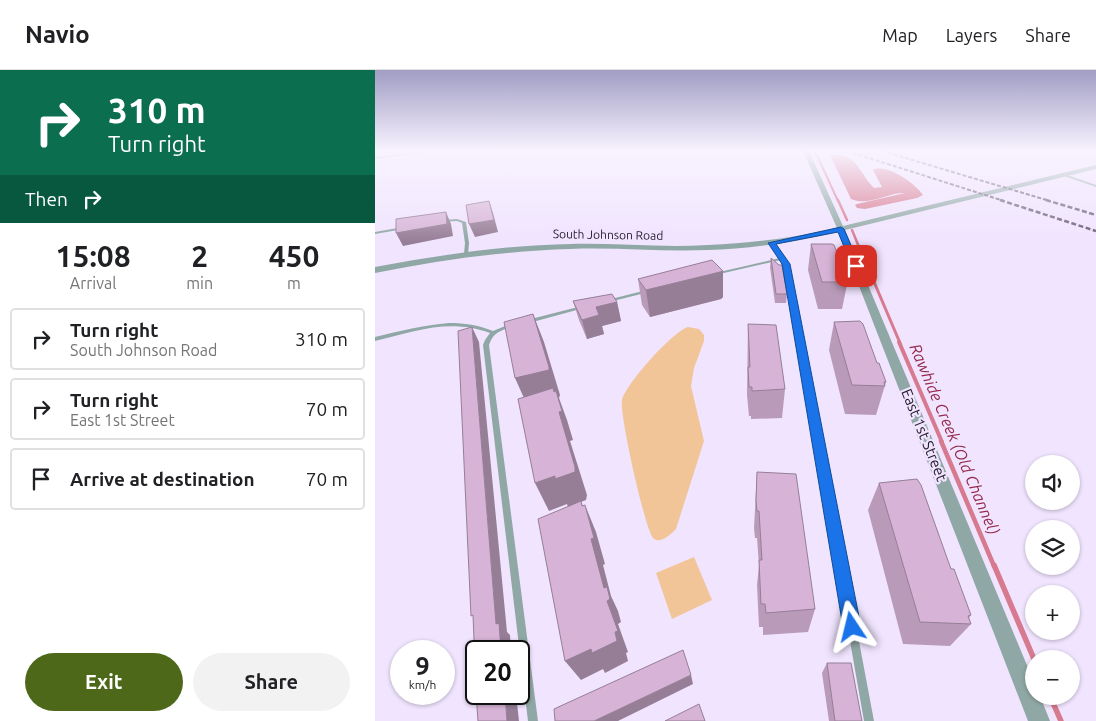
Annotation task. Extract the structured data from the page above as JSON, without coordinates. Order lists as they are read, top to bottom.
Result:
{
  "streets": {
    "street": ["South Johnson Road", "East 1st Street"]
  },
  "crossings": [
    ["South Johnson Road", "East 1st Street"]
  ],
  "water": ["Rawhide Creek (Old Channel)"],
  "page": {
    "header": "Navio",
    "nav": ["Map", "Layers", "Share"],
    "turn": ["310 m", "Turn right"],
    "then": "Then",
    "eta": [
      "15:08",
      "Arrival",
      "2",
      "min",
      "450",
      "m"
    ],
    "list": [
      {
        "name": "Turn right",
        "note": "South Johnson Road",
        "value": "310 m"
      },
      {
        "name": "Turn right",
        "note": "East 1st Street",
        "value": "70 m"
      },
      {
        "name": "Arrive at destination",
        "value": "70 m"
      }
    ],
    "map_buttons": ["+", "−"],
    "speed": "9 km/h",
    "limit": "20",
    "buttons": ["Exit", "Share"]
  }
}
